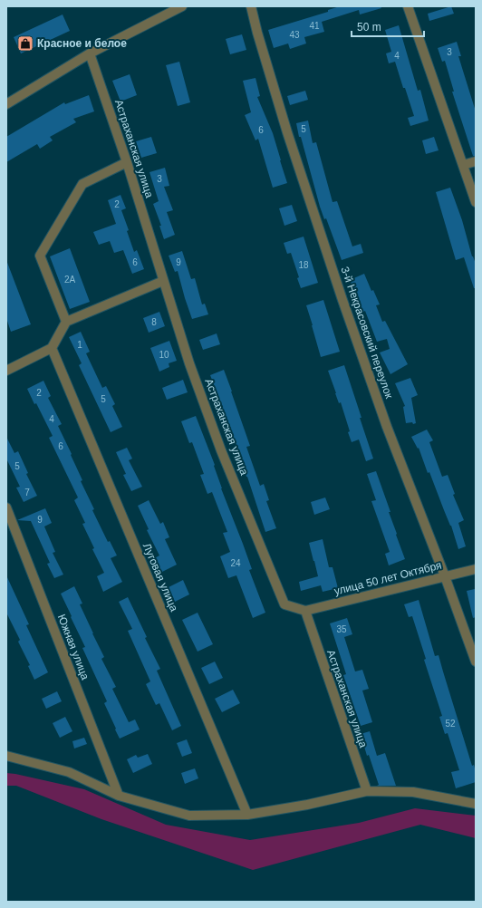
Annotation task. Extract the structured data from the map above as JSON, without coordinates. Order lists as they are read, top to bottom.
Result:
{
  "streets": {
    "street": [
      "Астраханская улица",
      "3-й Некрасовский переулок",
      "Луговая улица",
      "улица 50 лет Октября",
      "Южная улица"
    ]
  },
  "crossings": [
    ["Астраханская улица", "улица 50 лет Октября"],
    ["3-й Некрасовский переулок", "улица 50 лет Октября"]
  ],
  "places": {
    "shop": ["Красное и белое"]
  },
  "house_numbers": [
    "41",
    "43",
    "3",
    "4",
    "5",
    "6",
    "3",
    "2",
    "6",
    "9",
    "18",
    "2А",
    "8",
    "1",
    "10",
    "2",
    "5",
    "4",
    "6",
    "5",
    "7",
    "9",
    "24",
    "35",
    "52"
  ],
  "scale_bar": "50 m"
}
